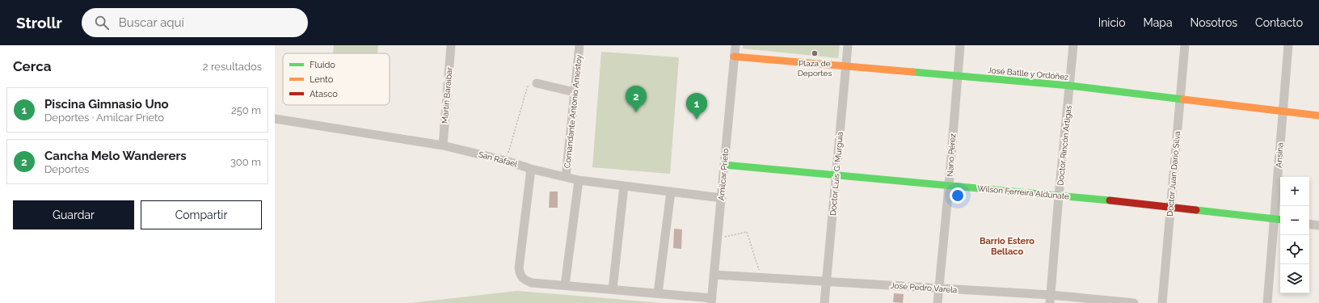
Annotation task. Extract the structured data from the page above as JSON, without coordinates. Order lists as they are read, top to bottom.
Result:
{
  "streets": {
    "street": [
      "José Batlle y Ordóñez",
      "Martín Baraibar",
      "Comandante Antonio Amestoy",
      "Doctor Rincón Artigas",
      "Nano Pérez",
      "Ansina",
      "San Rafael",
      "Doctor Luis G. Murguia",
      "Doctor Juan Dario Silva",
      "Amilcar Prieto",
      "Wilson Ferreira Aldunate",
      "José Pedro Varela"
    ]
  },
  "crossings": [
    ["José Batlle y Ordóñez", "Doctor Rincón Artigas"],
    ["José Batlle y Ordóñez", "Nano Pérez"],
    ["José Batlle y Ordóñez", "Ansina"],
    ["José Batlle y Ordóñez", "Doctor Luis G. Murguia"],
    ["José Batlle y Ordóñez", "Doctor Juan Dario Silva"],
    ["José Batlle y Ordóñez", "Amilcar Prieto"],
    ["Martín Baraibar", "San Rafael"],
    ["Comandante Antonio Amestoy", "San Rafael"],
    ["Doctor Rincón Artigas", "Wilson Ferreira Aldunate"],
    ["Doctor Rincón Artigas", "José Pedro Varela"],
    ["Nano Pérez", "Wilson Ferreira Aldunate"],
    ["Nano Pérez", "José Pedro Varela"],
    ["Ansina", "Wilson Ferreira Aldunate"],
    ["San Rafael", "Amilcar Prieto"],
    ["Doctor Luis G. Murguia", "Wilson Ferreira Aldunate"],
    ["Doctor Luis G. Murguia", "José Pedro Varela"],
    ["Doctor Juan Dario Silva", "Wilson Ferreira Aldunate"],
    ["Amilcar Prieto", "Wilson Ferreira Aldunate"],
    ["Amilcar Prieto", "José Pedro Varela"]
  ],
  "districts": ["Barrio Estero Bellaco"],
  "places": ["Plaza de Deportes"],
  "legend": ["Fluido", "Lento", "Atasco"],
  "page": {
    "header": "Strollr",
    "search": "Buscar aquí",
    "nav": [
      "Inicio",
      "Mapa",
      "Nosotros",
      "Contacto"
    ],
    "heading": ["Cerca", "2 resultados"],
    "pins": ["2", "1"],
    "list": [
      {
        "mark": "1",
        "name": "Piscina Gimnasio Uno",
        "note": "Deportes · Amilcar Prieto",
        "value": "250 m"
      },
      {
        "mark": "2",
        "name": "Cancha Melo Wanderers",
        "note": "Deportes",
        "value": "300 m"
      }
    ],
    "map_buttons": ["+", "−"],
    "buttons": ["Guardar", "Compartir"]
  }
}
